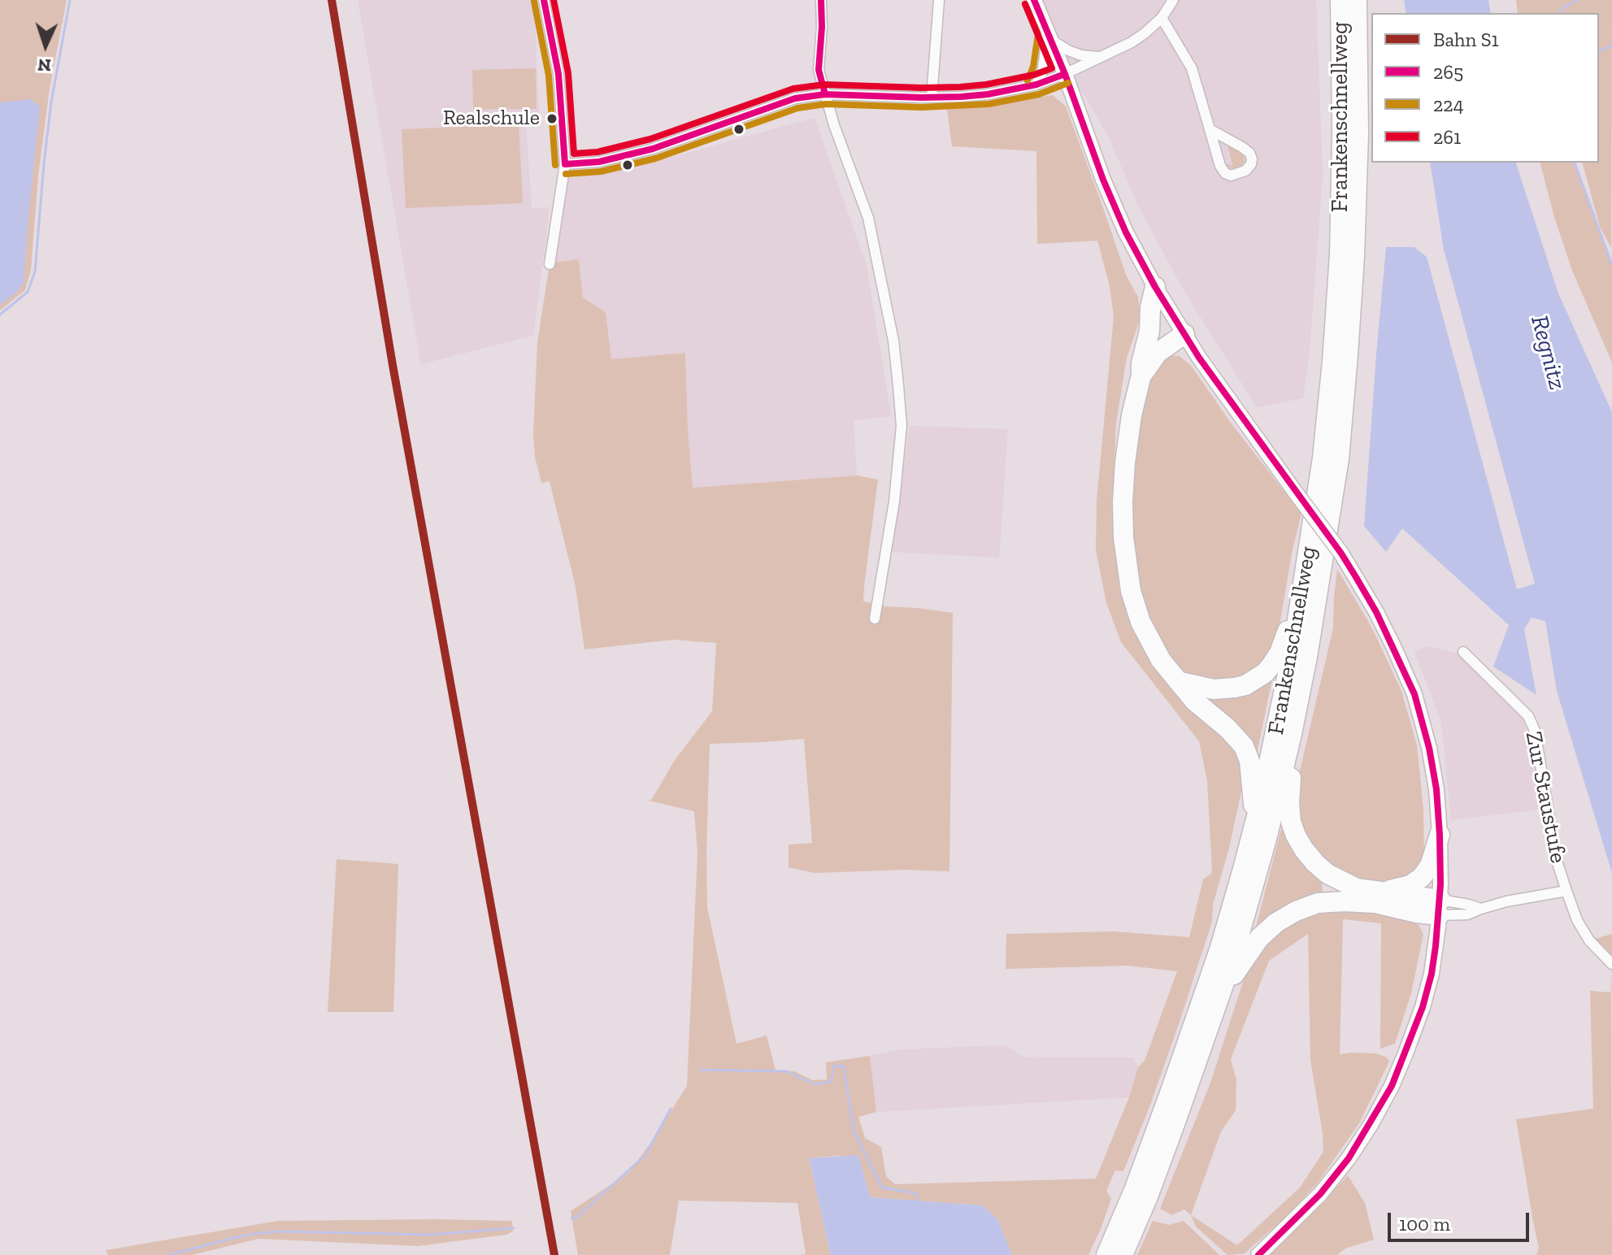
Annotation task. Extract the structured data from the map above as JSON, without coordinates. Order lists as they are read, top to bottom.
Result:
{
  "streets": {
    "highway": ["Frankenschnellweg"],
    "street": ["Zur Staustufe"]
  },
  "water": ["Regnitz"],
  "places": ["Realschule"],
  "lines": [
    "rail line S1",
    "transit line 265",
    "transit line 261",
    "transit line 224"
  ],
  "legend": [
    "Bahn S1",
    "265",
    "224",
    "261"
  ],
  "scale_bar": "100 m",
  "north": "bottom"
}
